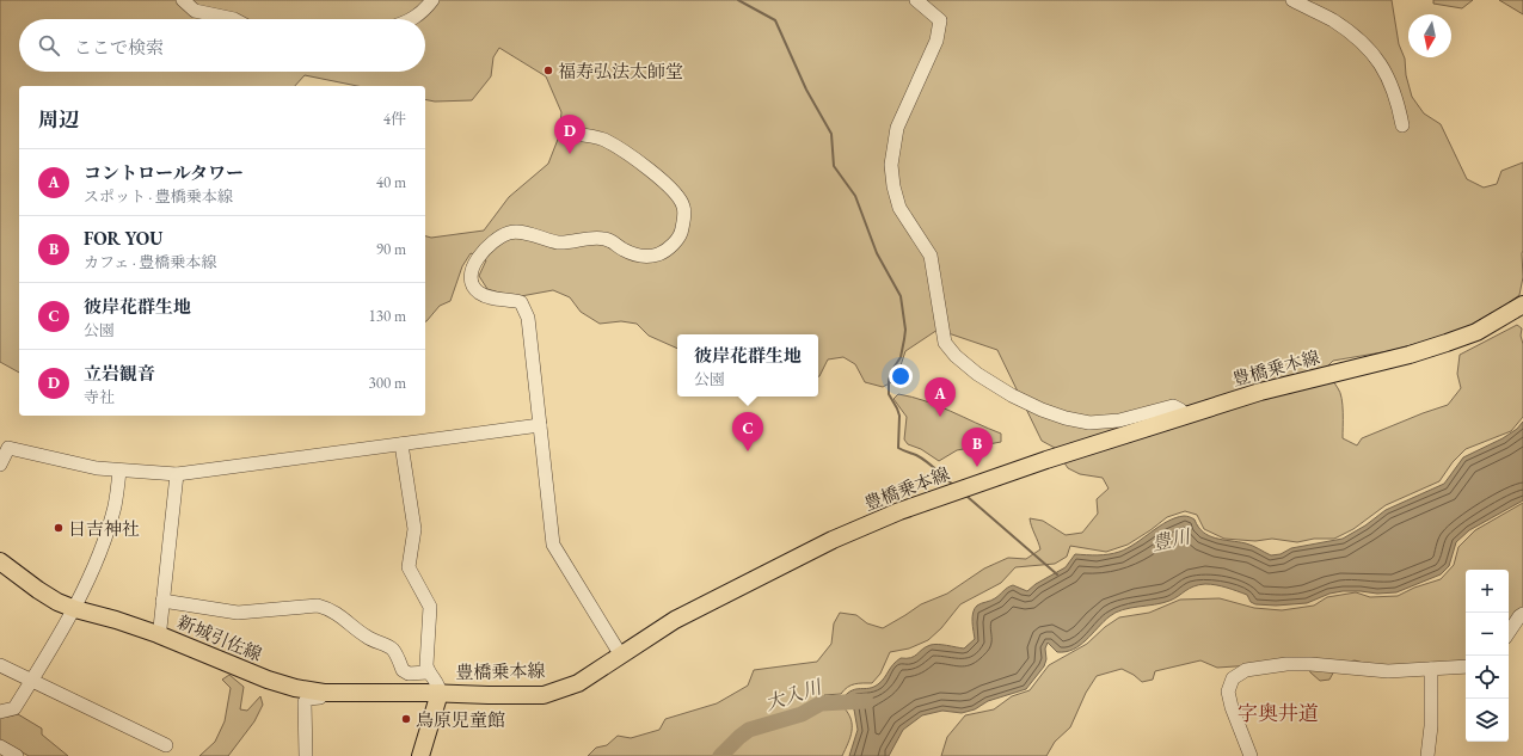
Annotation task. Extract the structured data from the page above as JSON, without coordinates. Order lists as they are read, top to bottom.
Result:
{
  "streets": {
    "main road": ["豊橋乗本線", "新城引佐線"]
  },
  "crossings": [
    ["豊橋乗本線", "新城引佐線"]
  ],
  "districts": ["字奥井道"],
  "water": ["豊川", "大入川"],
  "places": ["福寿弘法太師堂", "日吉神社", "鳥原児童館"],
  "north": "bottom",
  "page": {
    "search": "ここで検索",
    "heading": ["周辺", "4件"],
    "pins": [
      "D",
      "A",
      "C",
      "B"
    ],
    "list": [
      {
        "mark": "A",
        "name": "コントロールタワー",
        "note": "スポット · 豊橋乗本線",
        "value": "40 m"
      },
      {
        "mark": "B",
        "name": "FOR YOU",
        "note": "カフェ · 豊橋乗本線",
        "value": "90 m"
      },
      {
        "mark": "C",
        "name": "彼岸花群生地",
        "note": "公園",
        "value": "130 m"
      },
      {
        "mark": "D",
        "name": "立岩観音",
        "note": "寺社",
        "value": "300 m"
      }
    ],
    "popup": ["彼岸花群生地", "公園"],
    "map_buttons": ["+", "−"]
  }
}
